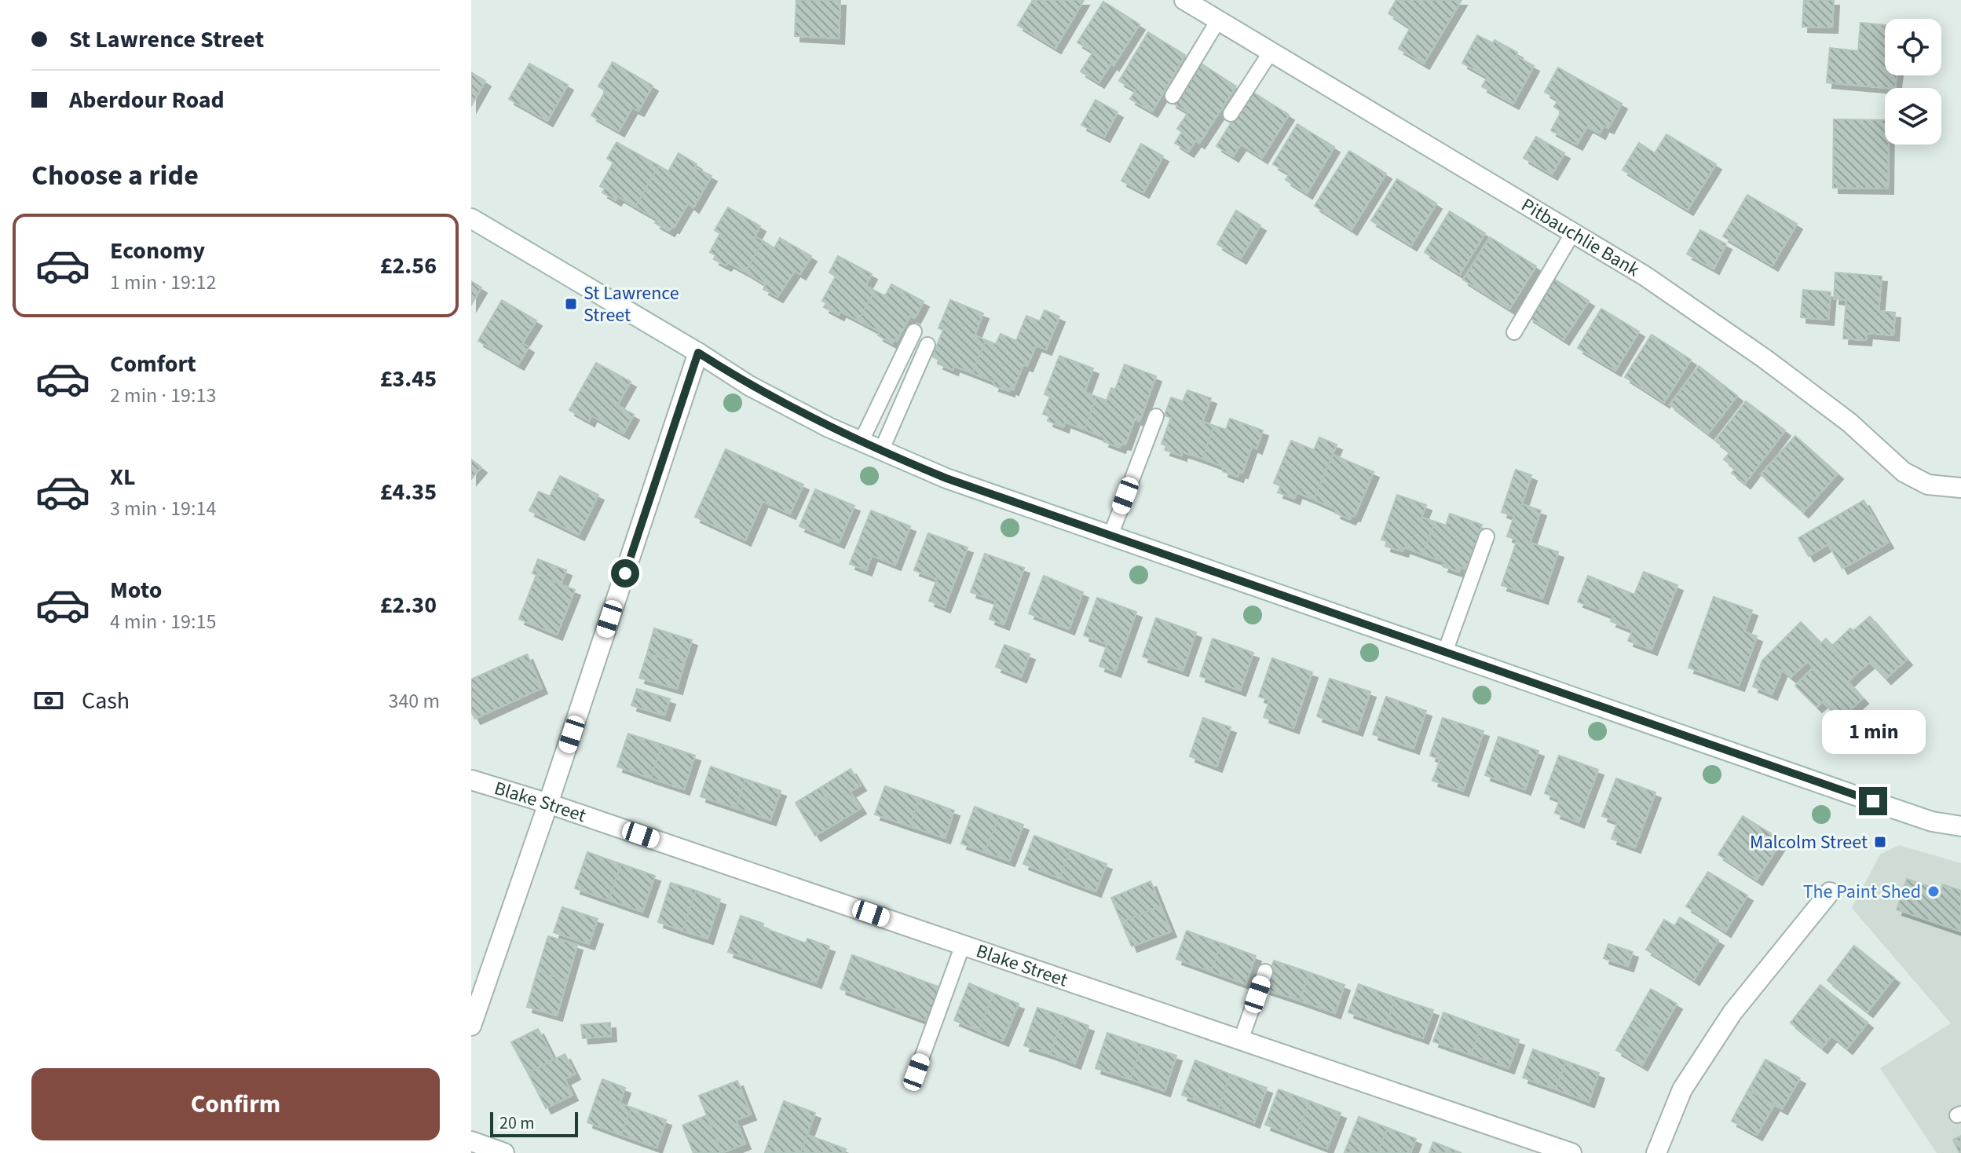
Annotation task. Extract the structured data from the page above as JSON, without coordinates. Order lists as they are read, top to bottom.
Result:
{
  "streets": {
    "street": ["Pitbauchlie Bank", "Blake Street"]
  },
  "places": {
    "transit": ["St Lawrence Street", "Malcolm Street"],
    "other": ["The Paint Shed"]
  },
  "scale_bar": "20 m",
  "page": {
    "banner": ["St Lawrence Street", "Aberdour Road"],
    "heading": "Choose a ride",
    "list": [
      {
        "name": "Economy",
        "note": "1 min · 19:12",
        "value": "£2.56"
      },
      {
        "name": "Comfort",
        "note": "2 min · 19:13",
        "value": "£3.45"
      },
      {
        "name": "XL",
        "note": "3 min · 19:14",
        "value": "£4.35"
      },
      {
        "name": "Moto",
        "note": "4 min · 19:15",
        "value": "£2.30"
      }
    ],
    "pay": ["Cash", "340 m"],
    "bubble": "1 min",
    "buttons": "Confirm",
    "scale": "20 m"
  }
}
